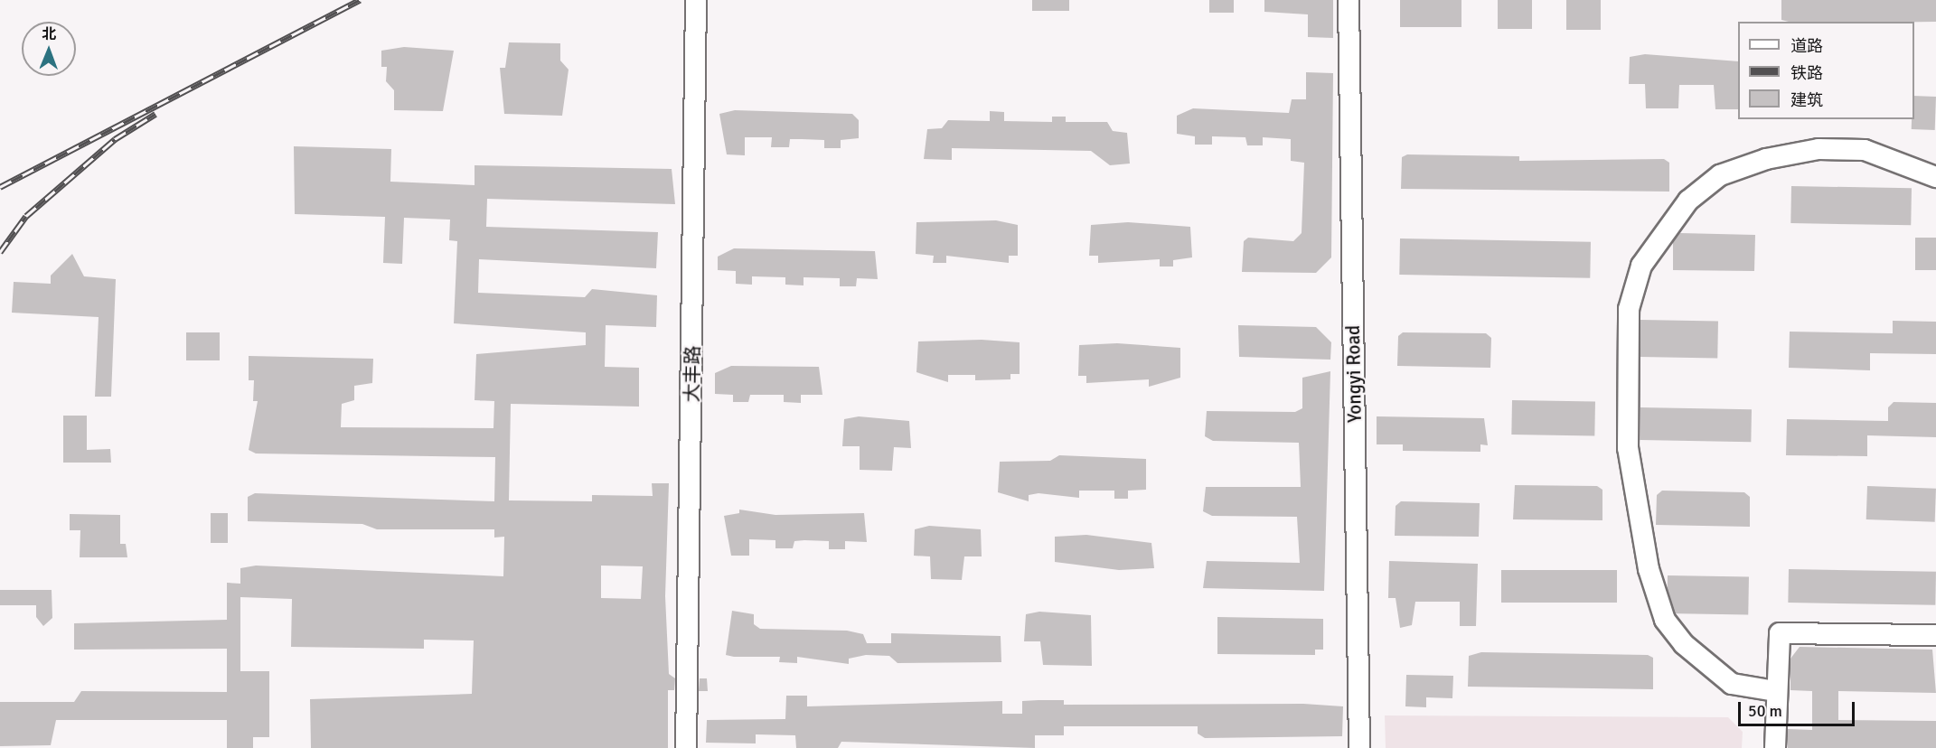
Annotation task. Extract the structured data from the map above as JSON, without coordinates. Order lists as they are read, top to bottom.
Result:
{
  "streets": {
    "street": ["大丰路", "Yongyi Road"]
  },
  "legend": ["道路", "铁路", "建筑"],
  "scale_bar": "50 m",
  "north": "top"
}
